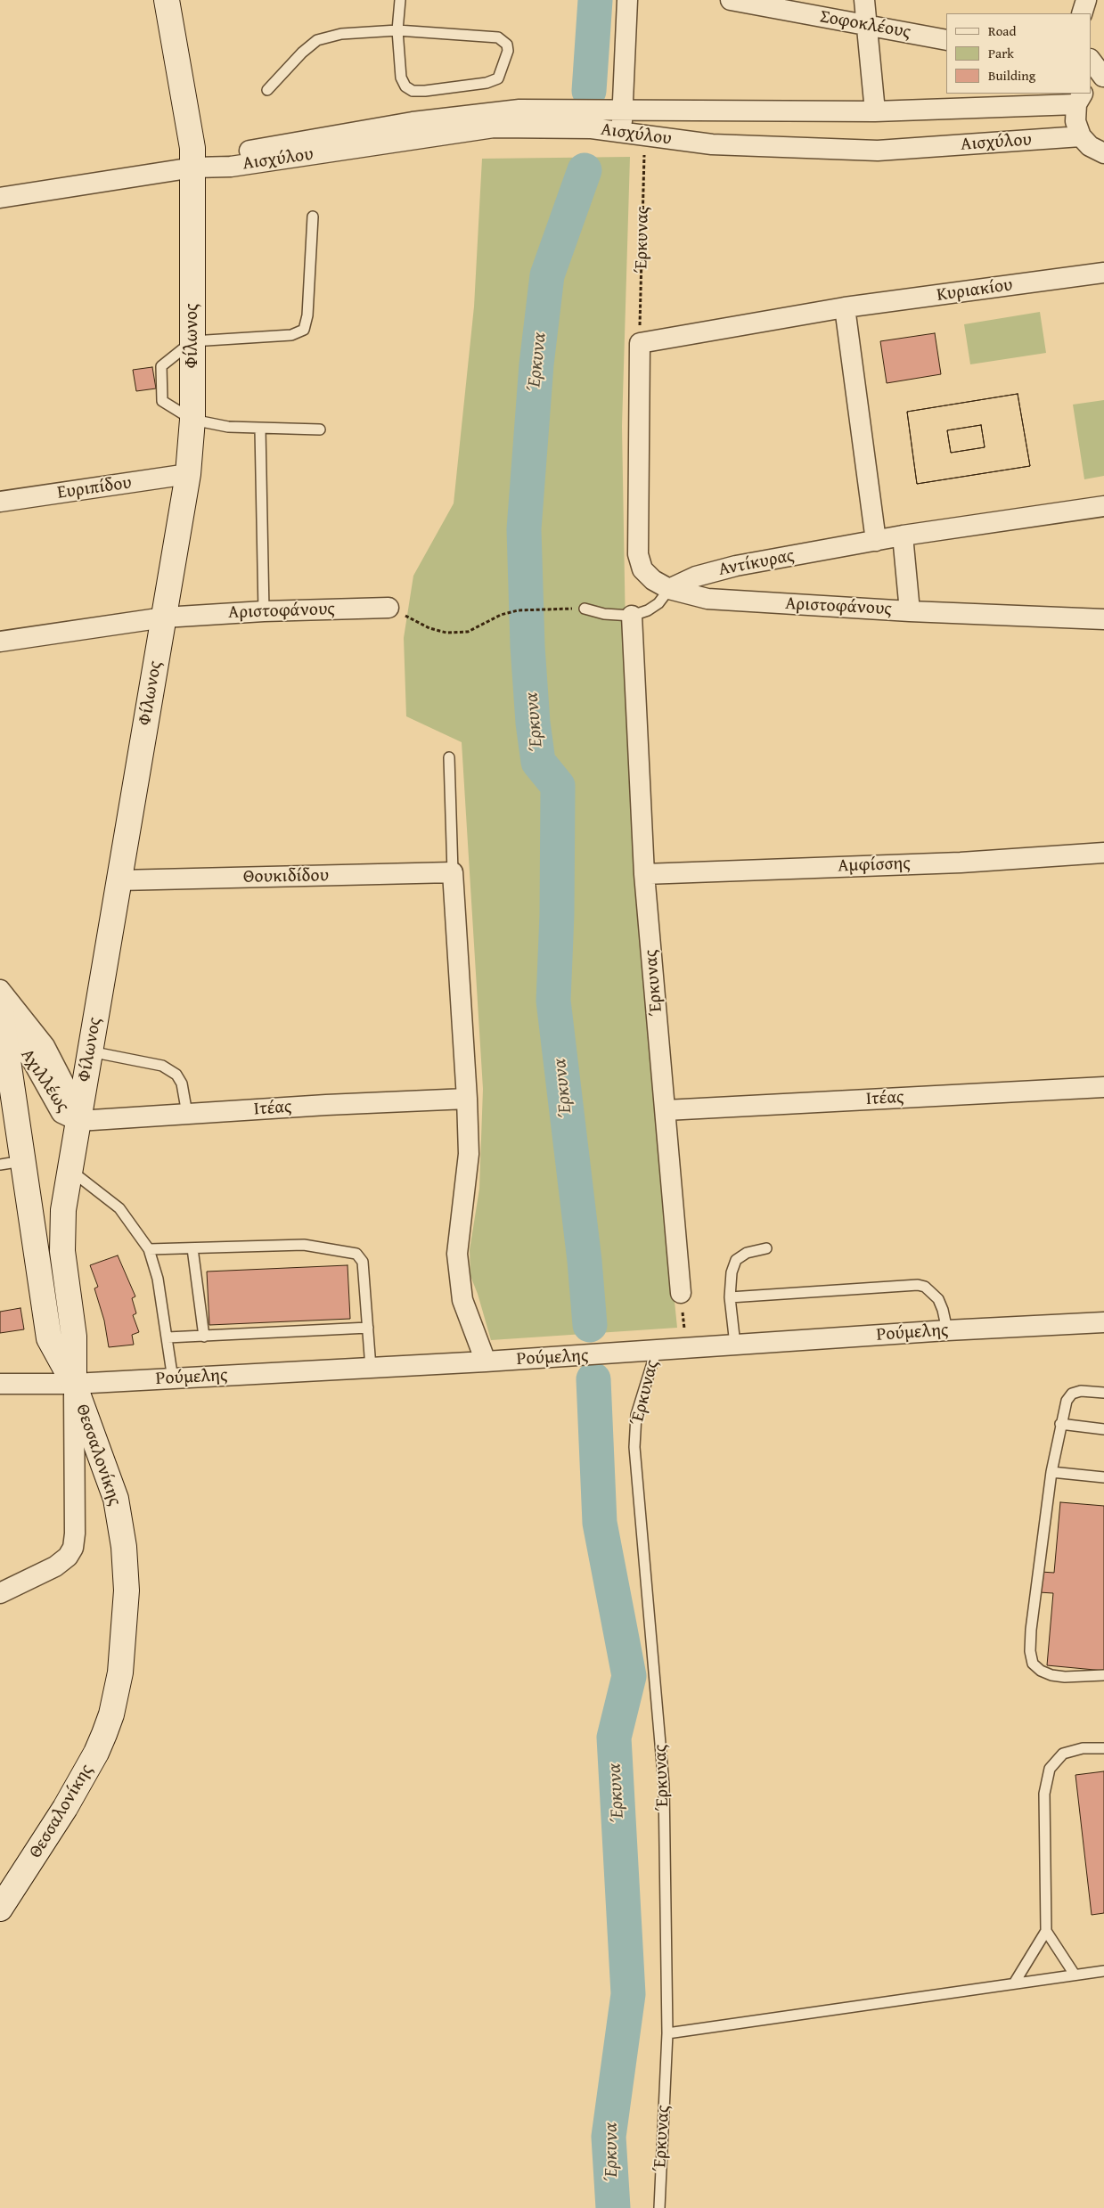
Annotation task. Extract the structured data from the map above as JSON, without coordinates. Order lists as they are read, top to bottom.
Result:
{
  "streets": {
    "main road": ["Φίλωνος", "Θεσσαλονίκης"],
    "street": [
      "Σοφοκλέους",
      "Αισχύλου",
      "Έρκυνας",
      "Κυριακίου",
      "Ευριπίδου",
      "Αντίκυρας",
      "Αριστοφάνους",
      "Αμφίσσης",
      "Θουκιδίδου",
      "Αχιλλέως",
      "Ιτέας",
      "Ρούμελης"
    ]
  },
  "crossings": [
    ["Αισχύλου", "Έρκυνας"],
    ["Αισχύλου", "Φίλωνος"],
    ["Έρκυνας", "Κυριακίου"],
    ["Έρκυνας", "Αμφίσσης"],
    ["Έρκυνας", "Ιτέας"],
    ["Έρκυνας", "Ρούμελης"],
    ["Φίλωνος", "Ευριπίδου"],
    ["Φίλωνος", "Αριστοφάνους"],
    ["Φίλωνος", "Θουκιδίδου"],
    ["Φίλωνος", "Αχιλλέως"],
    ["Φίλωνος", "Ιτέας"],
    ["Φίλωνος", "Ρούμελης"],
    ["Φίλωνος", "Θεσσαλονίκης"],
    ["Αντίκυρας", "Αριστοφάνους"],
    ["Αχιλλέως", "Ιτέας"],
    ["Αχιλλέως", "Θεσσαλονίκης"],
    ["Ρούμελης", "Θεσσαλονίκης"]
  ],
  "water": ["Έρκυνα"],
  "legend": ["Road", "Park", "Building"]
}
